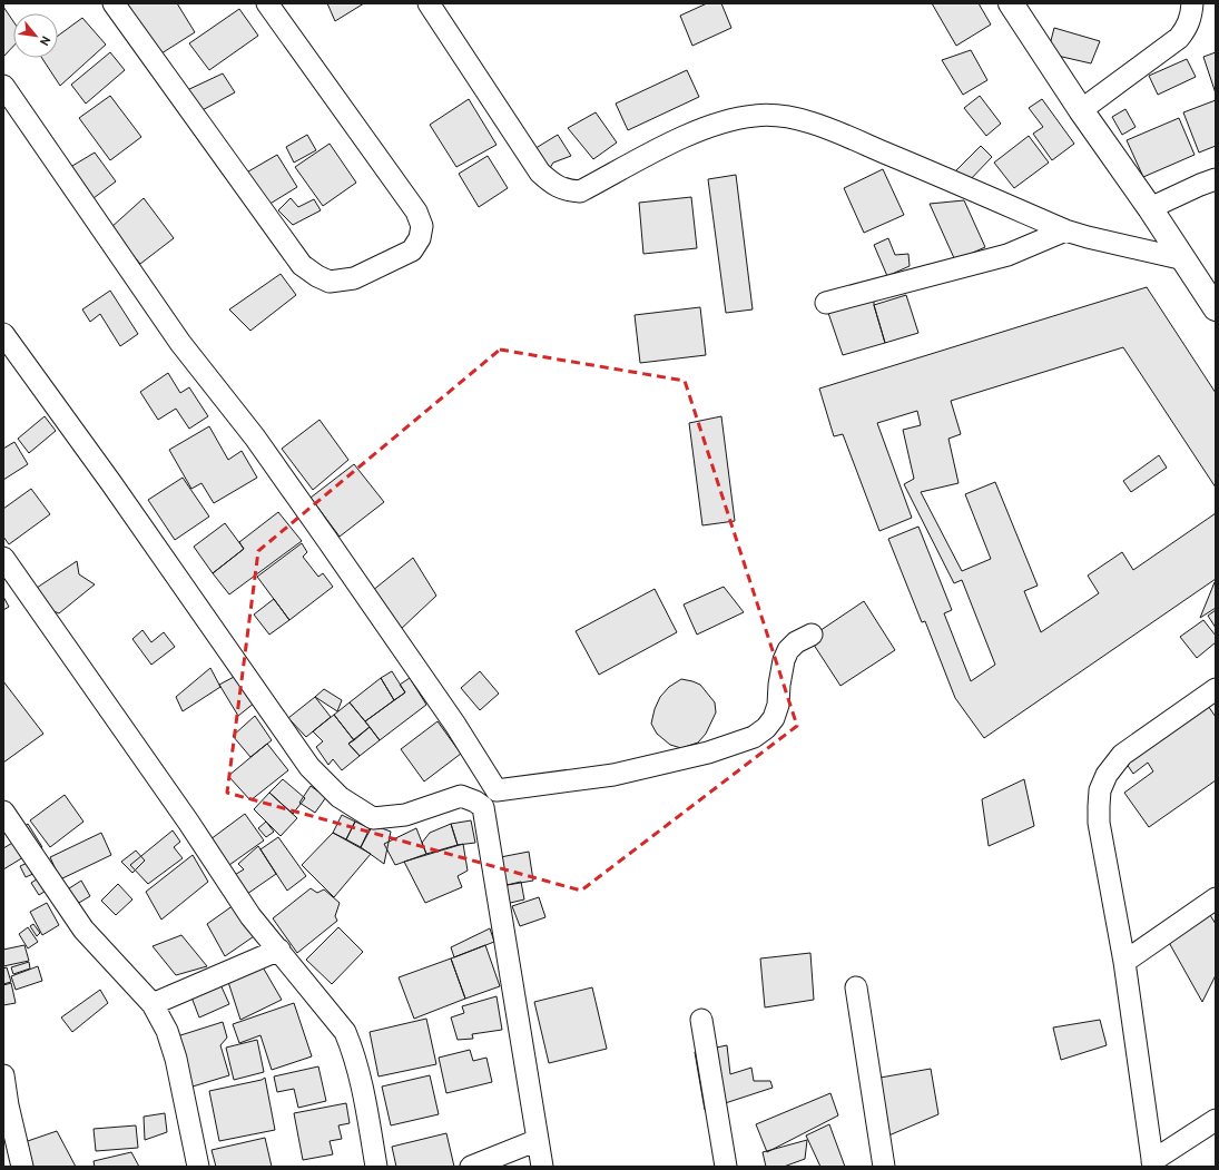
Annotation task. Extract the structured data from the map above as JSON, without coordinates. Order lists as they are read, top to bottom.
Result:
{
  "north": "bottom right"
}
